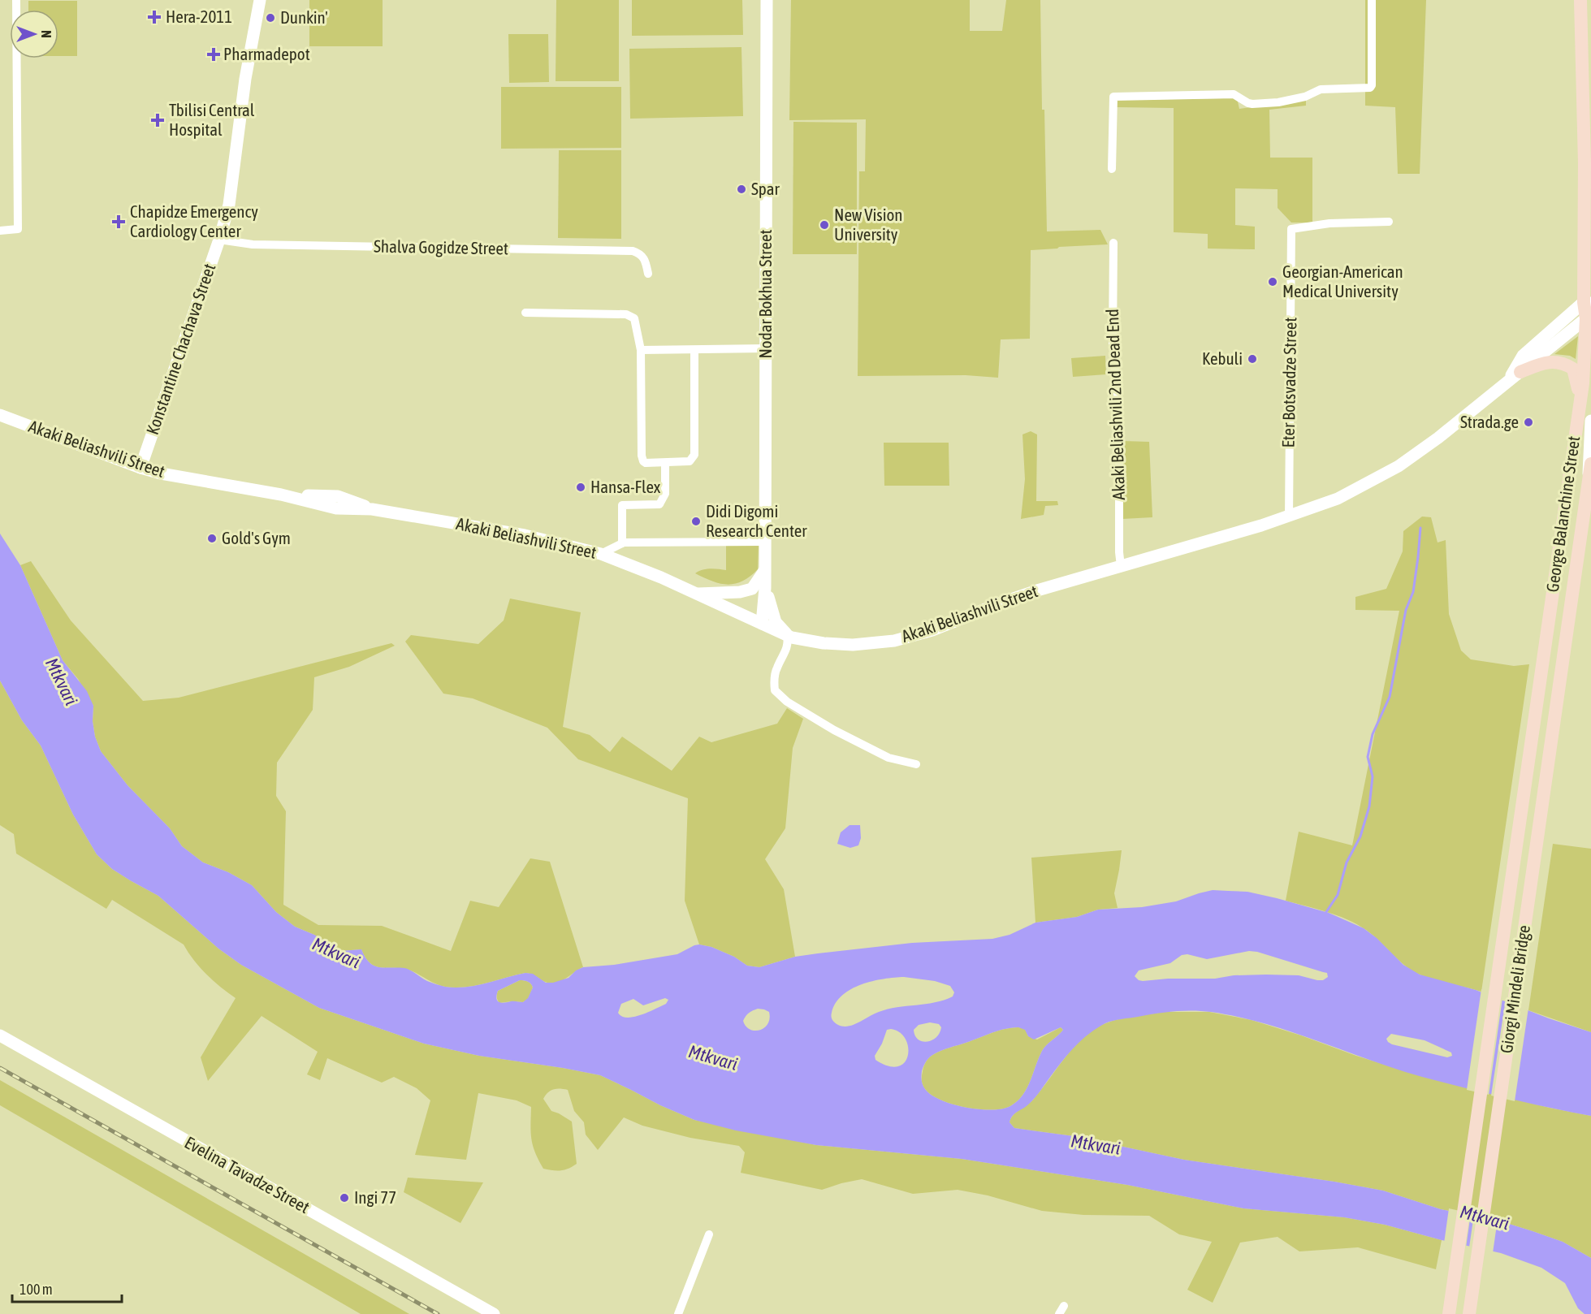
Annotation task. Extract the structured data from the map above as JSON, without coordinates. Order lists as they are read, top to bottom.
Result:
{
  "streets": {
    "main road": [
      "Nodar Bokhua Street",
      "Konstantine Chachava Street",
      "Akaki Beliashvili Street",
      "George Balanchine Street",
      "Giorgi Mindeli Bridge",
      "Evelina Tavadze Street"
    ],
    "street": ["Shalva Gogidze Street", "Eter Botsvadze Street", "Akaki Beliashvili 2nd Dead End"]
  },
  "crossings": [
    ["Shalva Gogidze Street", "Konstantine Chachava Street"],
    ["Konstantine Chachava Street", "Akaki Beliashvili Street"],
    ["Eter Botsvadze Street", "Akaki Beliashvili Street"],
    ["Akaki Beliashvili 2nd Dead End", "Akaki Beliashvili Street"],
    ["Akaki Beliashvili Street", "George Balanchine Street"],
    ["George Balanchine Street", "Giorgi Mindeli Bridge"]
  ],
  "water": ["Mtkvari"],
  "places": {
    "health": [
      "Hera-2011",
      "Pharmadepot",
      "Tbilisi Central Hospital",
      "Chapidze Emergency Cardiology Center"
    ],
    "other": [
      "Dunkin'",
      "Spar",
      "New Vision University",
      "Georgian-American Medical University",
      "Kebuli",
      "Strada.ge",
      "Hansa-Flex",
      "Didi Digomi Research Center",
      "Gold's Gym",
      "Ingi 77"
    ]
  },
  "scale_bar": "100 m",
  "north": "right"
}
